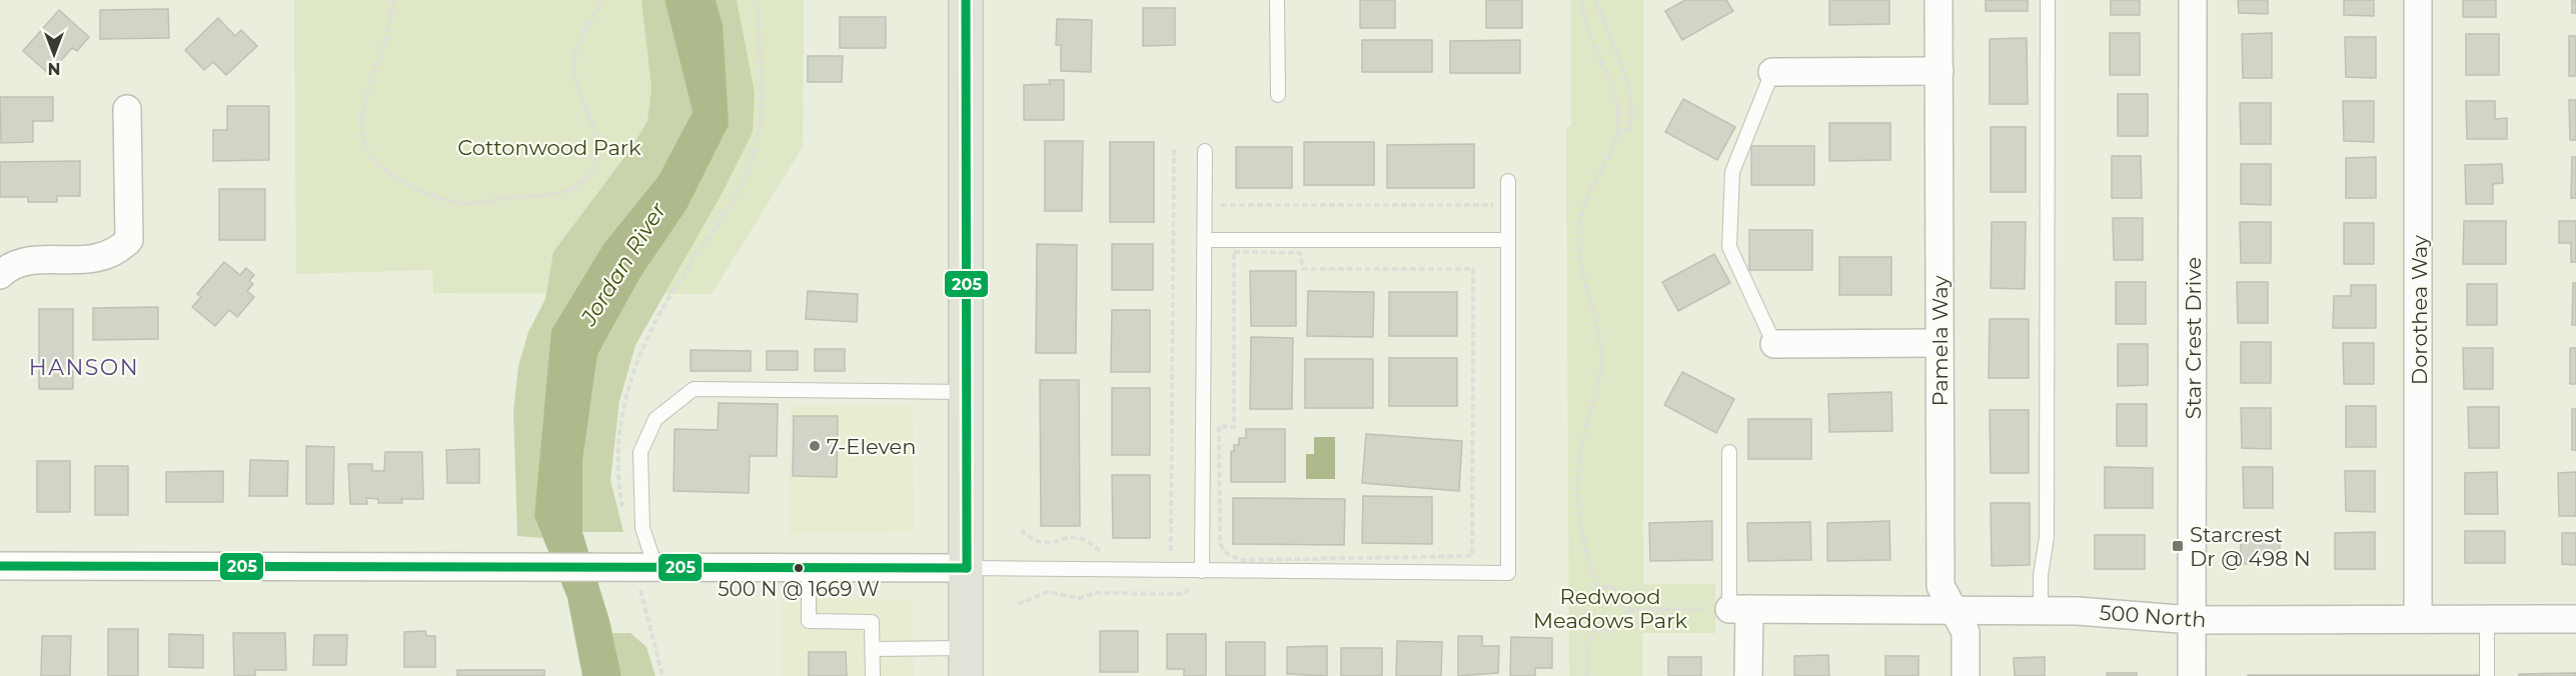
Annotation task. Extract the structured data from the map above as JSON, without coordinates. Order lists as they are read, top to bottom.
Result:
{
  "streets": {
    "street": [
      "Dorothea Way",
      "Star Crest Drive",
      "Pamela Way",
      "500 North"
    ]
  },
  "crossings": [
    ["Dorothea Way", "500 North"],
    ["Star Crest Drive", "500 North"],
    ["Pamela Way", "500 North"]
  ],
  "districts": ["HANSON"],
  "water": ["Jordan River"],
  "parks": ["Cottonwood Park", "Redwood Meadows Park"],
  "places": {
    "other": ["7-Eleven", "500 N @ 1669 W"],
    "transit": ["Starcrest Dr @ 498 N"]
  },
  "lines": ["transit line 205"],
  "north": "bottom"
}
